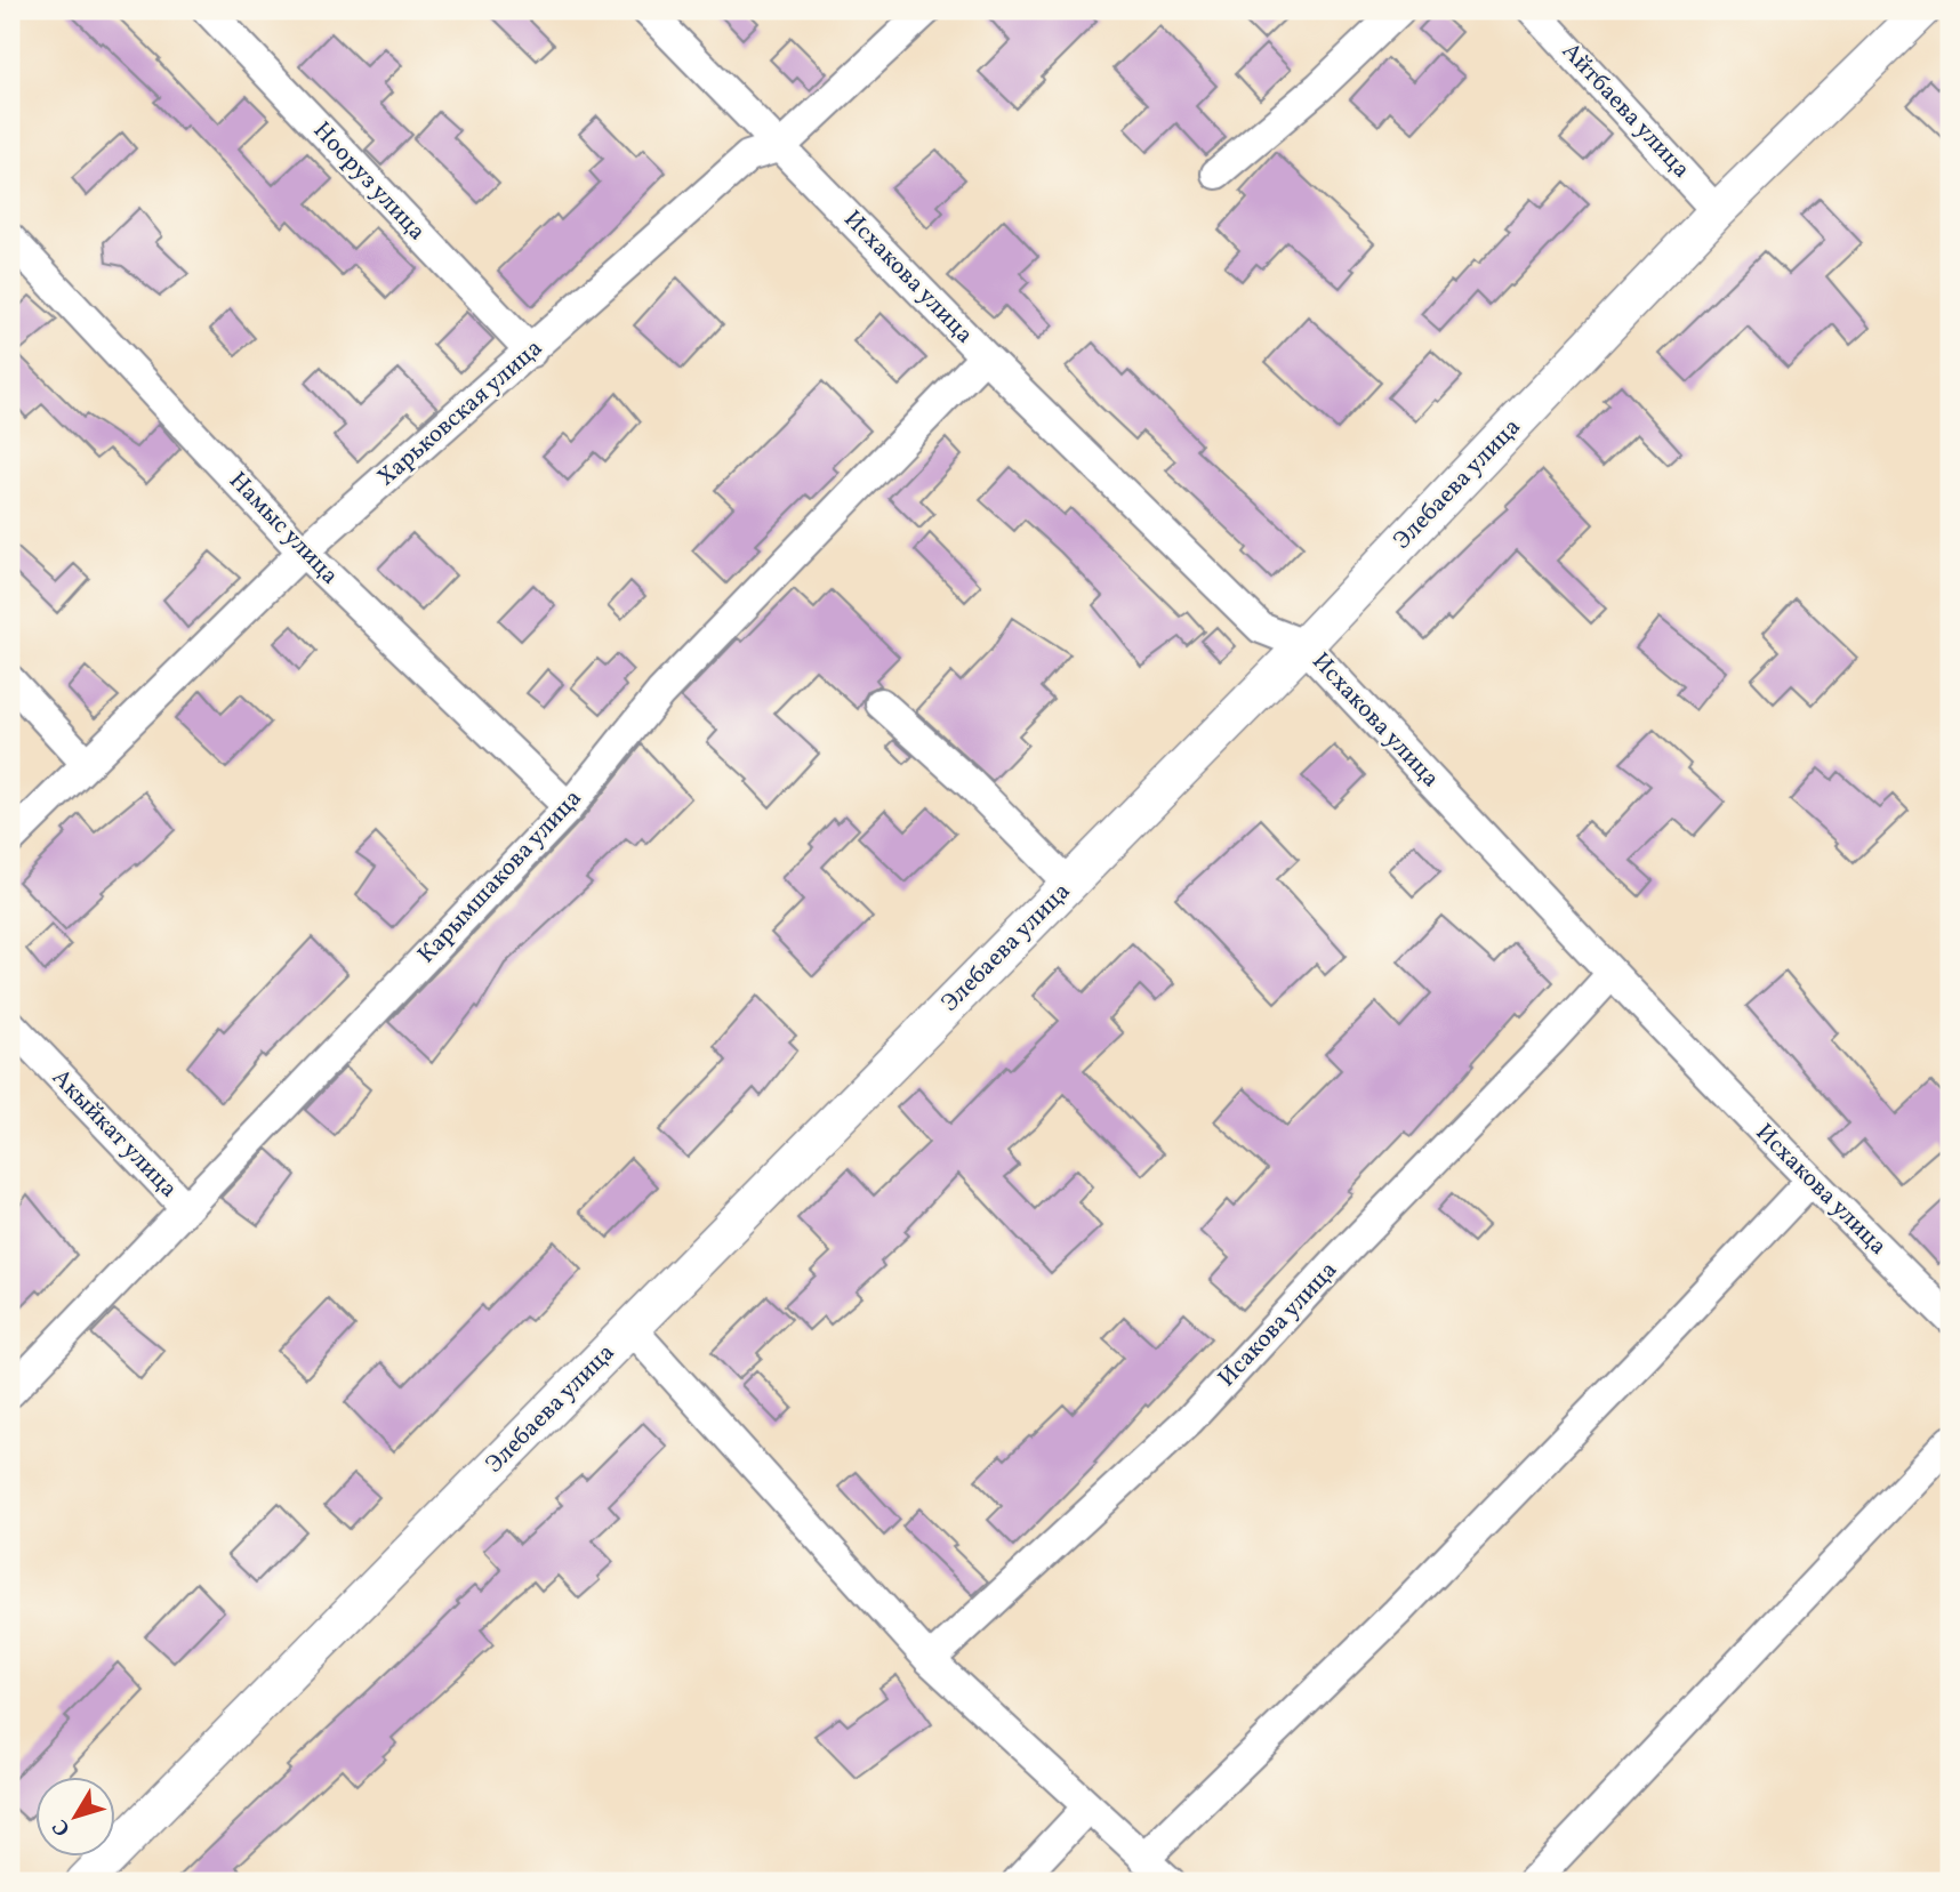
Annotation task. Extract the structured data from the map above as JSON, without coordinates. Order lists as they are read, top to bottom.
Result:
{
  "streets": {
    "street": [
      "Айтбаева улица",
      "Нооруз улица",
      "Исхакова улица",
      "Харьковская улица",
      "Элебаева улица",
      "Намыс улица",
      "Карымшакова улица",
      "Акыйкат улица",
      "Исакова улица"
    ]
  },
  "crossings": [
    ["Айтбаева улица", "Элебаева улица"],
    ["Нооруз улица", "Харьковская улица"],
    ["Исхакова улица", "Харьковская улица"],
    ["Исхакова улица", "Элебаева улица"],
    ["Исхакова улица", "Карымшакова улица"],
    ["Исхакова улица", "Исакова улица"],
    ["Харьковская улица", "Намыс улица"],
    ["Намыс улица", "Карымшакова улица"],
    ["Карымшакова улица", "Акыйкат улица"]
  ],
  "north": "bottom left"
}
